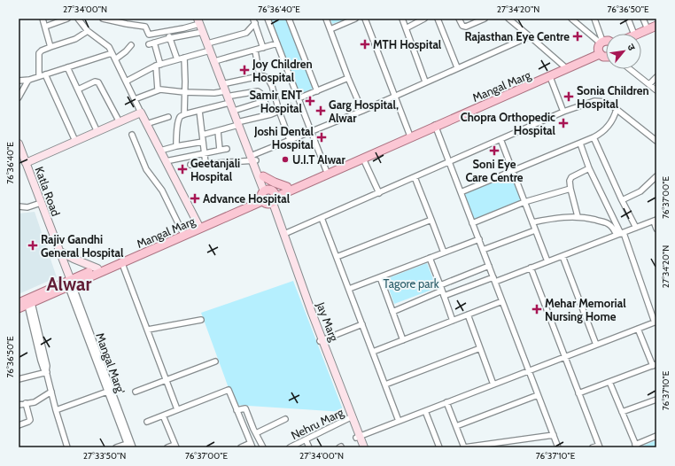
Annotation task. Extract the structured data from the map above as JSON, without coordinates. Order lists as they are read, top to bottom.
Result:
{
  "streets": {
    "main road": ["Mangal Marg", "Katla Road", "Jay Marg"],
    "street": ["Mangal Marg'", "Nehru Marg"]
  },
  "crossings": [
    ["Mangal Marg", "Katla Road"],
    ["Mangal Marg", "Jay Marg"],
    ["Mangal Marg", "Mangal Marg'"],
    ["Katla Road", "Mangal Marg'"],
    ["Jay Marg", "Nehru Marg"]
  ],
  "districts": ["Alwar"],
  "parks": ["Tagore park"],
  "places": {
    "health": [
      "Rajasthan Eye Centre",
      "MTH Hospital",
      "Joy Children Hospital",
      "Sonia Children Hospital",
      "Samir ENT Hospital",
      "Garg Hospital, Alwar",
      "Chopra Orthopedic Hospital",
      "Joshi Dental Hospital",
      "Soni Eye Care Centre",
      "Geetanjali Hospital",
      "Advance Hospital",
      "Rajiv Gandhi General Hospital",
      "Mehar Memorial Nursing Home"
    ],
    "other": ["U.I.T Alwar"]
  },
  "north": "top right",
  "coordinates": [
    "27°34'00\"N",
    "76°36'40\"E",
    "27°34'20\"N",
    "76°36'50\"E",
    "76°37'00\"E",
    "76°37'10\"E",
    "27°33'50\"N"
  ]
}
